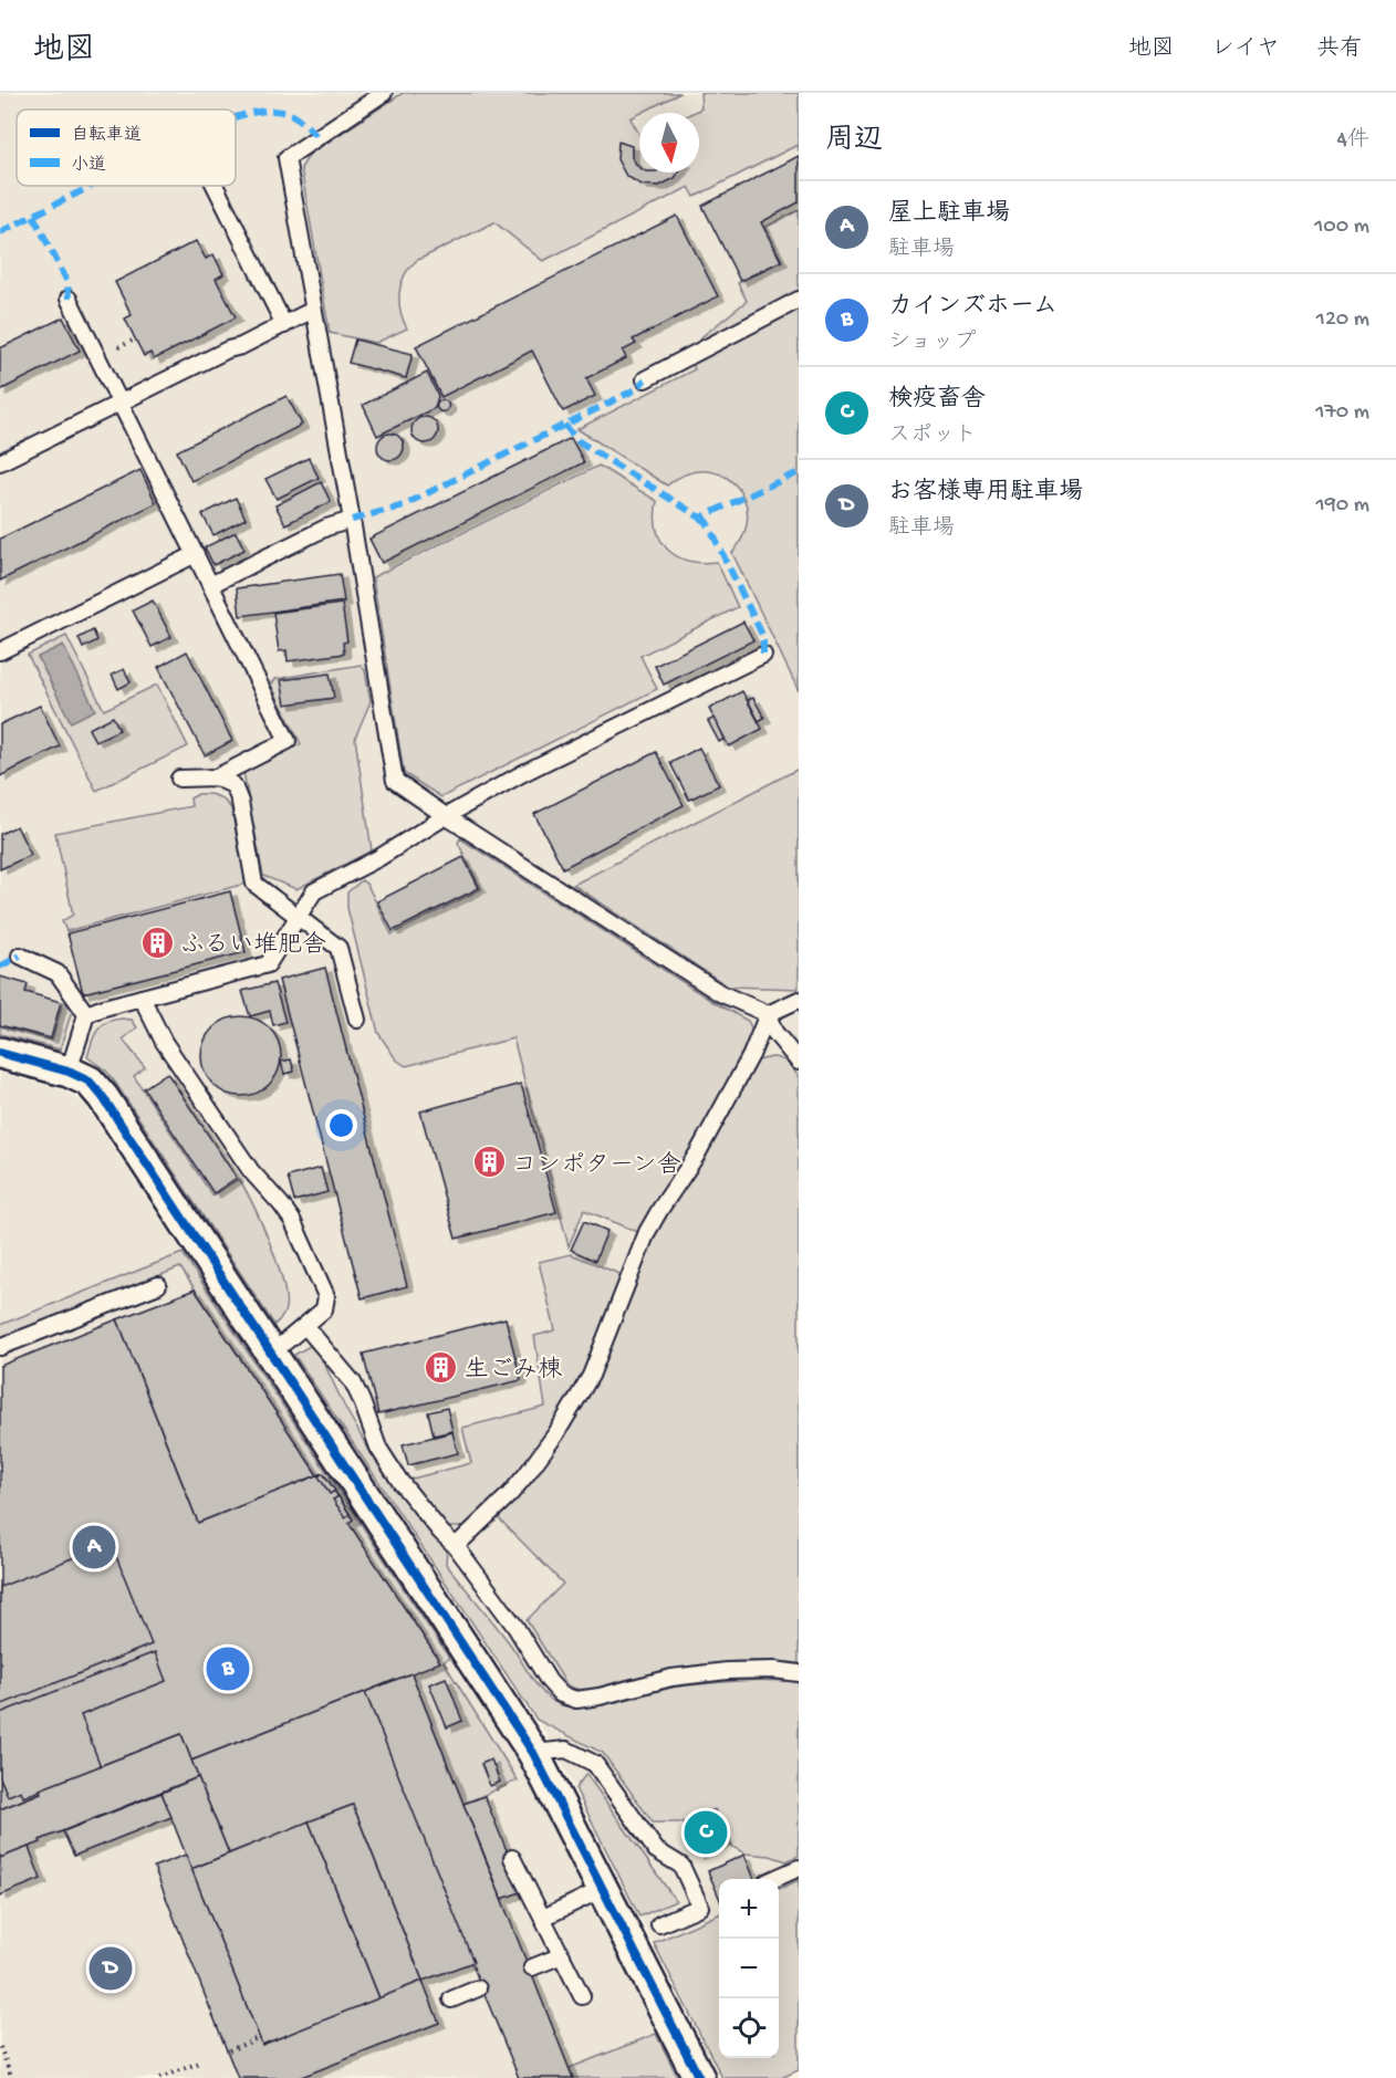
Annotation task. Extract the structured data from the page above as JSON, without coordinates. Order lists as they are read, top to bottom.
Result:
{
  "places": {
    "building": ["ふるい堆肥舎", "コンポターン舎", "生ごみ棟"]
  },
  "legend": ["自転車道", "小道"],
  "north": "bottom",
  "page": {
    "header": "地図",
    "nav": ["地図", "レイヤ", "共有"],
    "heading": ["周辺", "4件"],
    "list": [
      {
        "mark": "A",
        "name": "屋上駐車場",
        "note": "駐車場",
        "value": "100 m"
      },
      {
        "mark": "B",
        "name": "カインズホーム",
        "note": "ショップ",
        "value": "120 m"
      },
      {
        "mark": "C",
        "name": "検疫畜舎",
        "note": "スポット",
        "value": "170 m"
      },
      {
        "mark": "D",
        "name": "お客様専用駐車場",
        "note": "駐車場",
        "value": "190 m"
      }
    ],
    "pins": [
      "A",
      "B",
      "C",
      "D"
    ],
    "map_buttons": ["+", "−"]
  }
}
